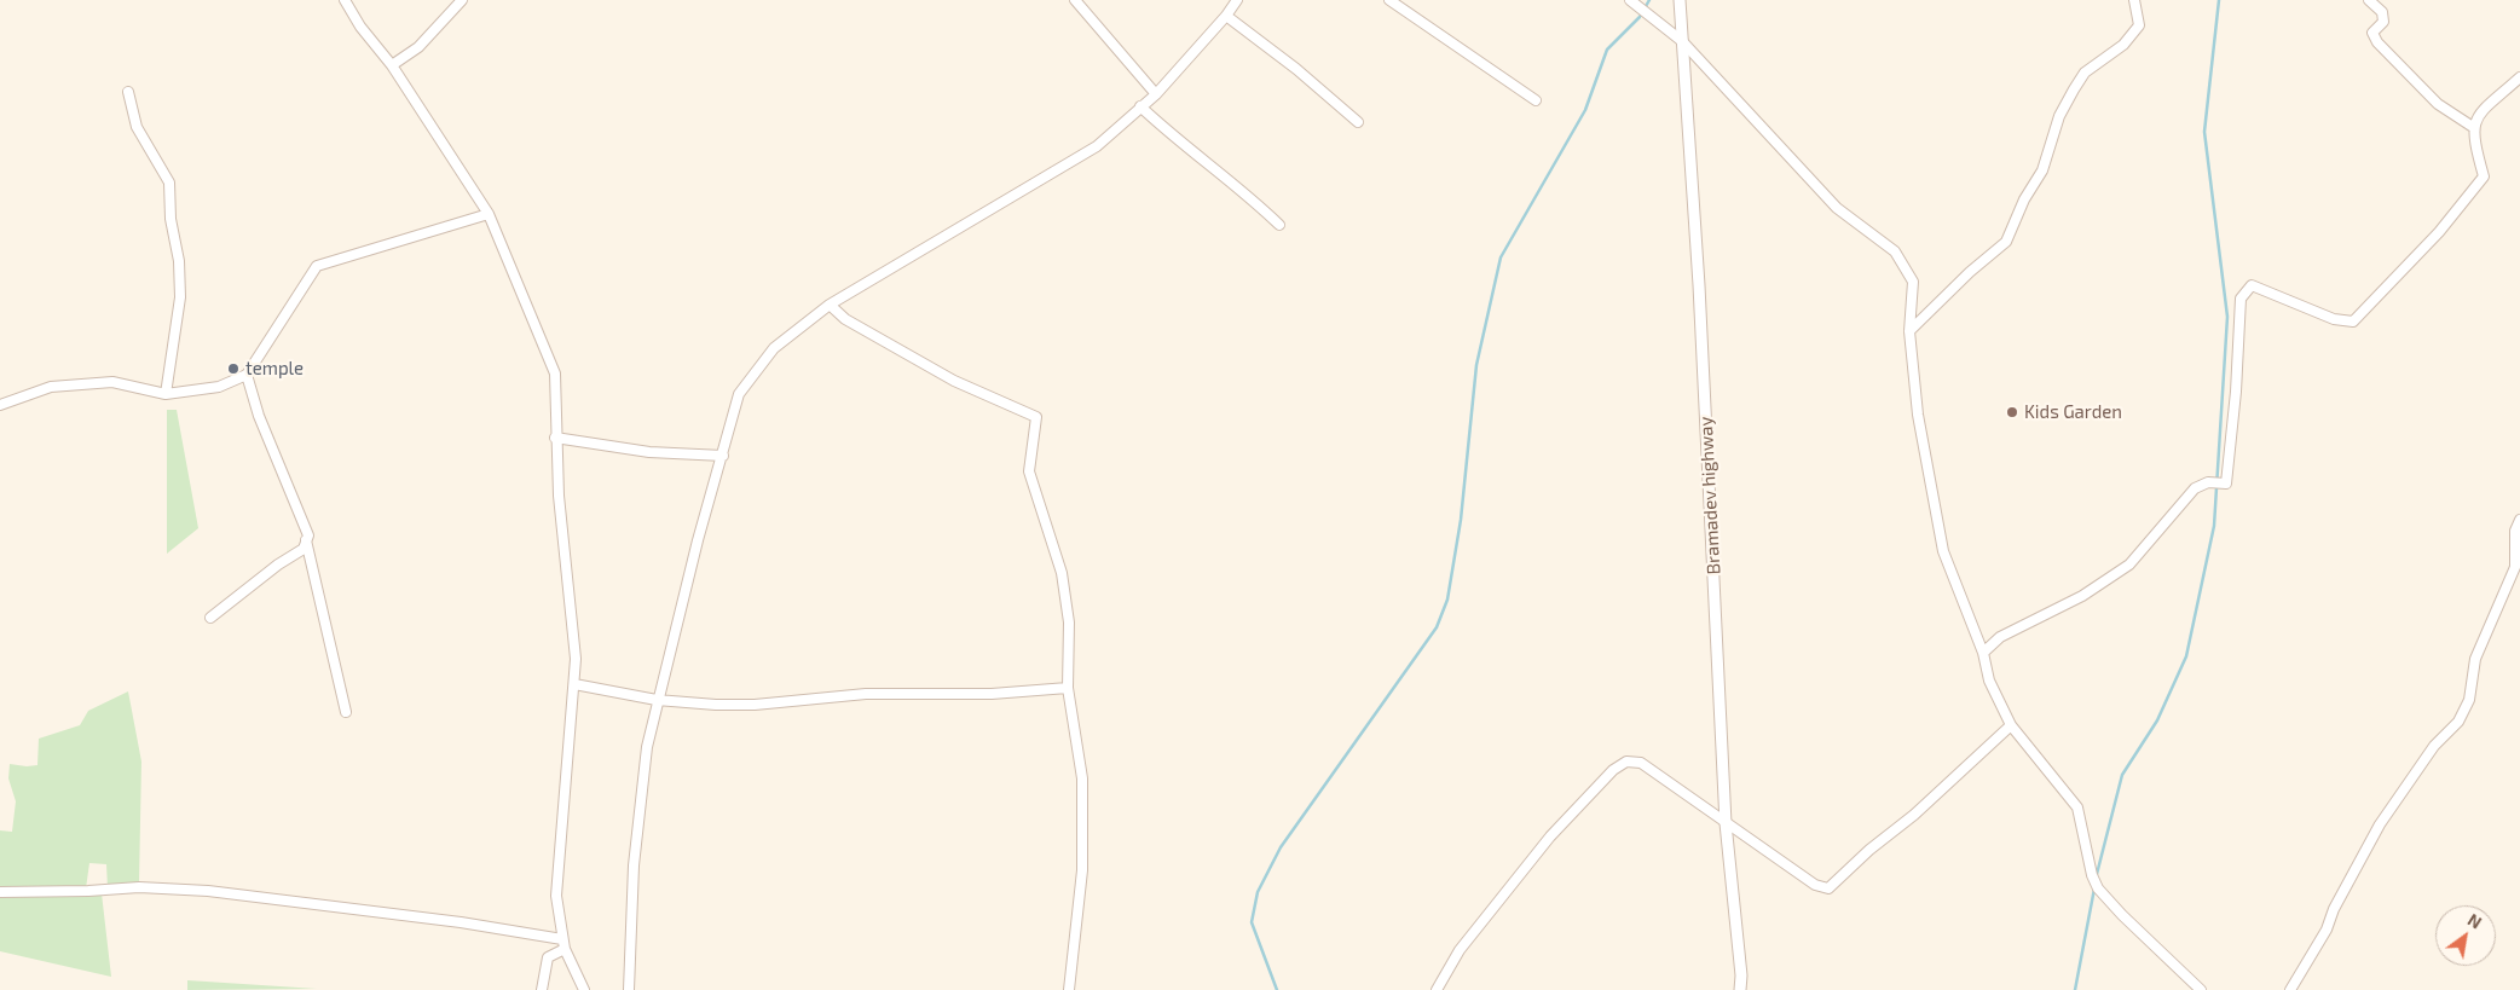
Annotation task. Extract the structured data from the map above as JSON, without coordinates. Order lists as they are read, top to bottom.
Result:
{
  "streets": {
    "street": ["Bramadev highway"]
  },
  "places": ["temple", "Kids Garden"],
  "north": "top right"
}
